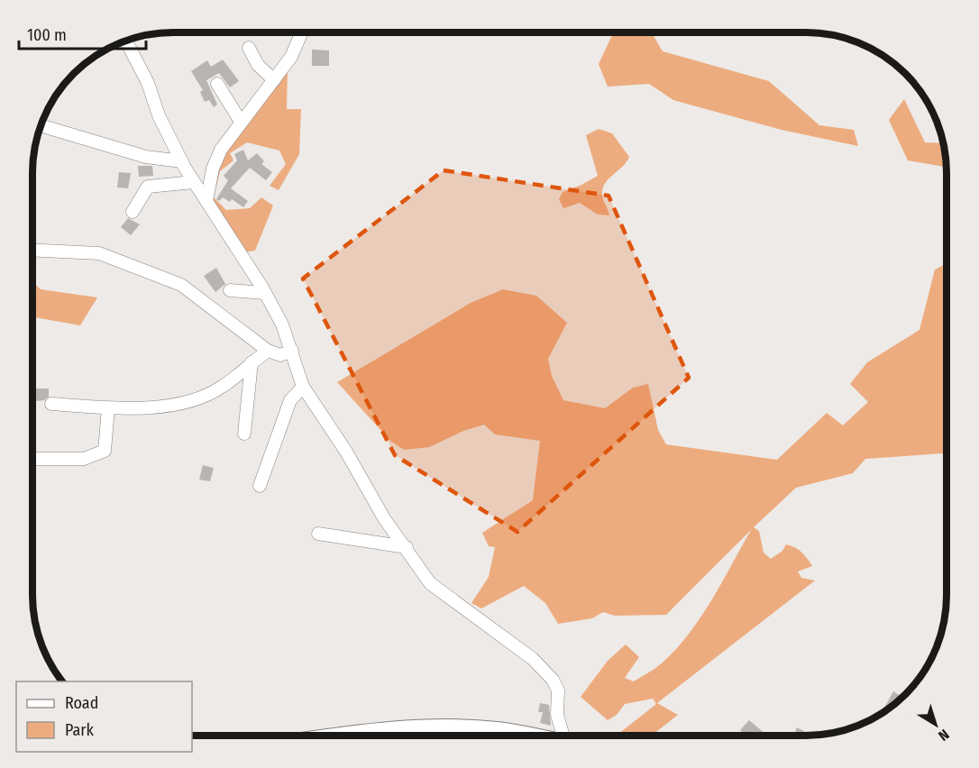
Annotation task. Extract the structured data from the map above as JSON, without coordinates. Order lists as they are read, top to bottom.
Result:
{
  "legend": ["Road", "Park"],
  "scale_bar": "100 m",
  "north": "bottom right"
}
